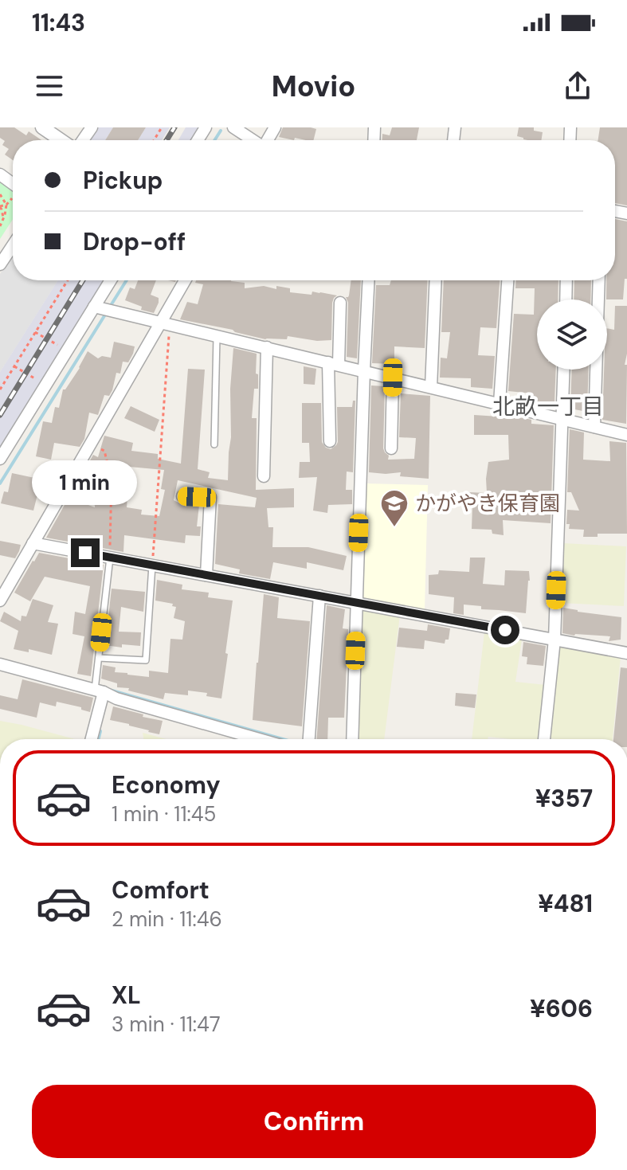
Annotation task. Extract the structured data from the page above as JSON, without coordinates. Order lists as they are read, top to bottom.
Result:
{
  "districts": ["北畝一丁目"],
  "places": {
    "school or university": ["かがやき保育園"]
  },
  "page": {
    "status": "11:43",
    "header": "Movio",
    "banner": ["Pickup", "Drop-off"],
    "bubble": "1 min",
    "list": [
      {
        "name": "Economy",
        "note": "1 min · 11:45",
        "value": "¥357"
      },
      {
        "name": "Comfort",
        "note": "2 min · 11:46",
        "value": "¥481"
      },
      {
        "name": "XL",
        "note": "3 min · 11:47",
        "value": "¥606"
      }
    ],
    "buttons": "Confirm"
  }
}
